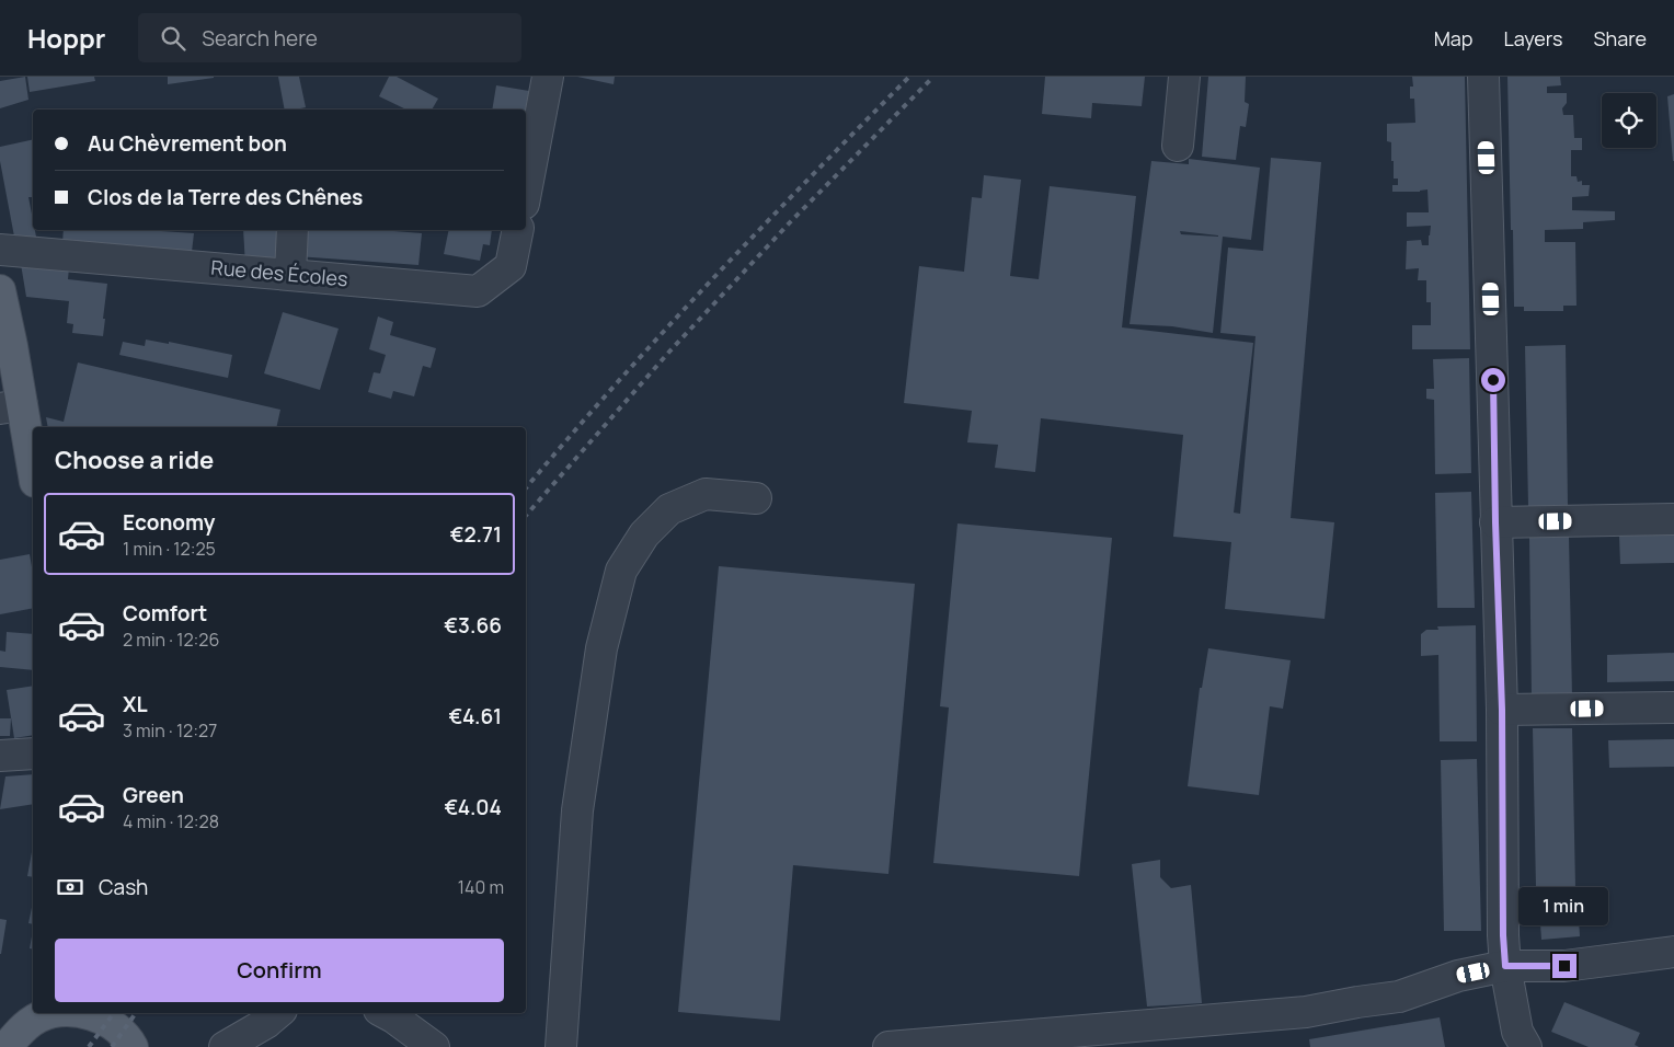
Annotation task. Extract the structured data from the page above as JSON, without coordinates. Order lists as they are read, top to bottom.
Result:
{
  "streets": {
    "street": ["Rue des Écoles"]
  },
  "page": {
    "header": "Hoppr",
    "search": "Search here",
    "nav": ["Map", "Layers", "Share"],
    "banner": ["Au Chèvrement bon", "Clos de la Terre des Chênes"],
    "heading": "Choose a ride",
    "list": [
      {
        "name": "Economy",
        "note": "1 min · 12:25",
        "value": "€2.71"
      },
      {
        "name": "Comfort",
        "note": "2 min · 12:26",
        "value": "€3.66"
      },
      {
        "name": "XL",
        "note": "3 min · 12:27",
        "value": "€4.61"
      },
      {
        "name": "Green",
        "note": "4 min · 12:28",
        "value": "€4.04"
      }
    ],
    "pay": ["Cash", "140 m"],
    "bubble": "1 min",
    "buttons": "Confirm"
  }
}
